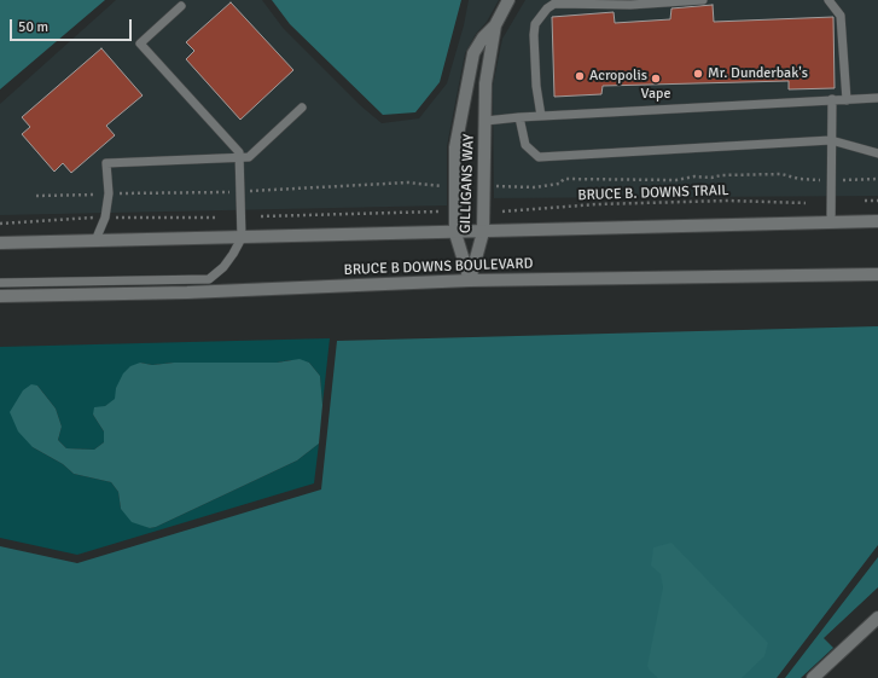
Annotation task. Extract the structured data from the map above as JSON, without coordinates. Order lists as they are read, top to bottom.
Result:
{
  "streets": {
    "main road": ["GILLIGANS WAY", "BRUCE B DOWNS BOULEVARD"],
    "path": ["BRUCE B. DOWNS TRAIL"]
  },
  "crossings": [
    ["GILLIGANS WAY", "BRUCE B DOWNS BOULEVARD"]
  ],
  "places": ["Mr. Dunderbak's", "Acropolis", "Vape"],
  "scale_bar": "50 m"
}
